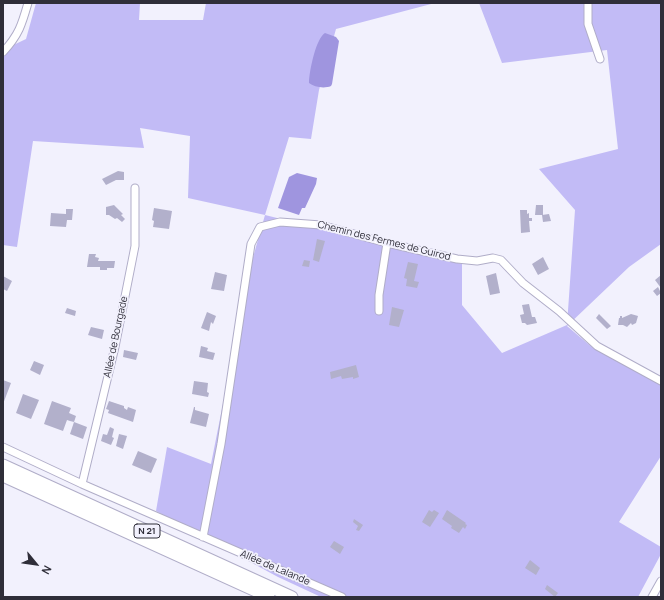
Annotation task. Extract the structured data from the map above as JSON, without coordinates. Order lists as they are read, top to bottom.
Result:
{
  "streets": {
    "highway": ["N 21"],
    "street": ["Chemin des Fermes de Guirod", "Allée de Bourgade", "Allée de Lalande"]
  },
  "crossings": [
    ["Chemin des Fermes de Guirod", "Allée de Lalande"],
    ["Allée de Bourgade", "Allée de Lalande"]
  ],
  "north": "bottom right"
}
